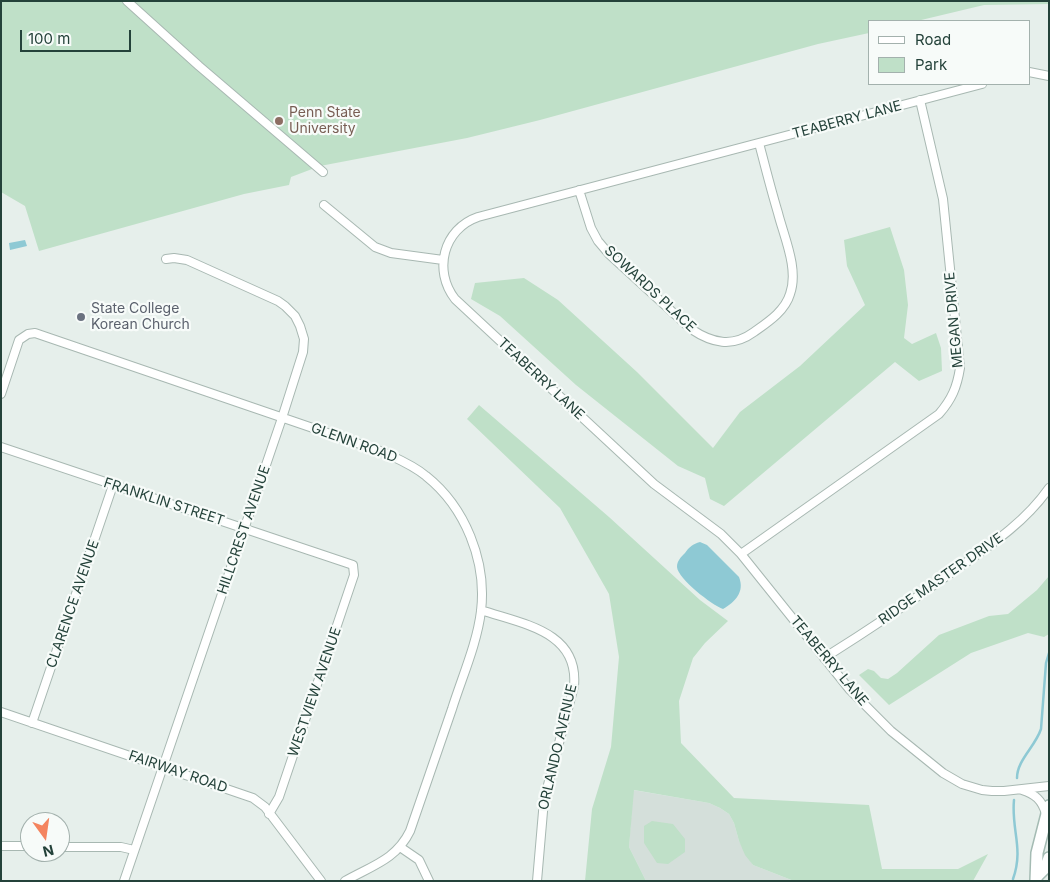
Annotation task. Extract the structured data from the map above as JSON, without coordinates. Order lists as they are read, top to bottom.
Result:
{
  "streets": {
    "street": [
      "TEABERRY LANE",
      "SOWARDS PLACE",
      "MEGAN DRIVE",
      "GLENN ROAD",
      "FRANKLIN STREET",
      "HILLCREST AVENUE",
      "RIDGE MASTER DRIVE",
      "CLARENCE AVENUE",
      "WESTVIEW AVENUE",
      "ORLANDO AVENUE",
      "FAIRWAY ROAD"
    ]
  },
  "crossings": [
    ["TEABERRY LANE", "SOWARDS PLACE"],
    ["TEABERRY LANE", "MEGAN DRIVE"],
    ["TEABERRY LANE", "RIDGE MASTER DRIVE"],
    ["GLENN ROAD", "HILLCREST AVENUE"],
    ["GLENN ROAD", "ORLANDO AVENUE"],
    ["FRANKLIN STREET", "HILLCREST AVENUE"],
    ["FRANKLIN STREET", "CLARENCE AVENUE"],
    ["FRANKLIN STREET", "WESTVIEW AVENUE"],
    ["HILLCREST AVENUE", "FAIRWAY ROAD"],
    ["CLARENCE AVENUE", "FAIRWAY ROAD"],
    ["WESTVIEW AVENUE", "FAIRWAY ROAD"]
  ],
  "places": ["Penn State University", "State College Korean Church"],
  "legend": ["Road", "Park"],
  "scale_bar": "100 m",
  "north": "bottom"
}
